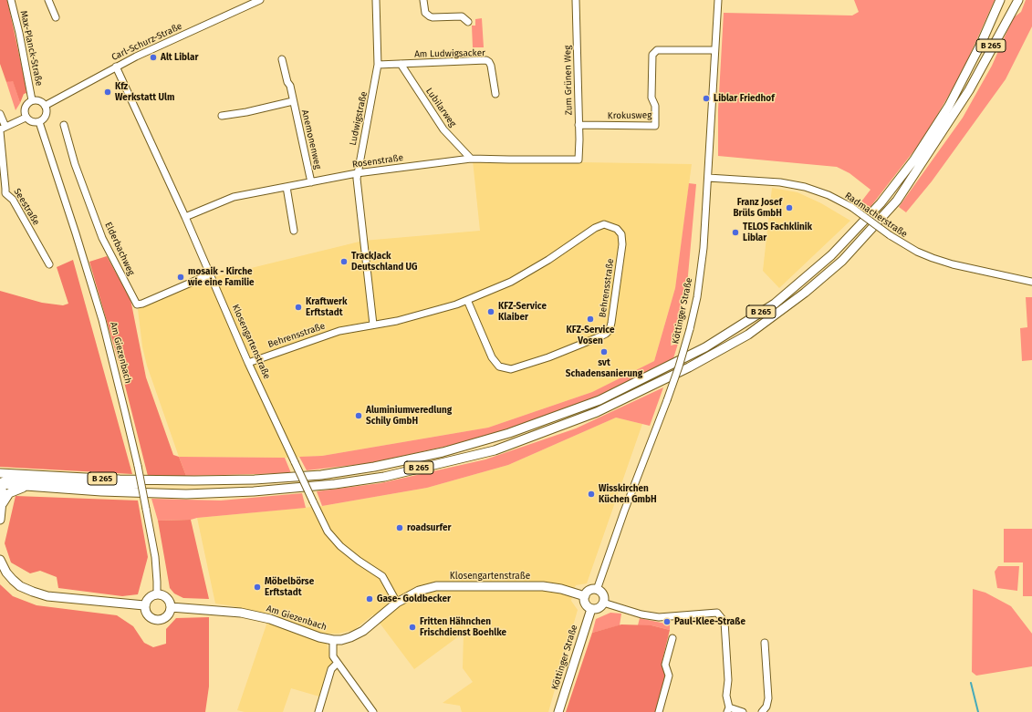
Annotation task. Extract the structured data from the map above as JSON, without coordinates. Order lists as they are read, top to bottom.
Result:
{
  "streets": {
    "main road": [
      "B 265",
      "Köttinger Straße",
      "Klosengartenstraße",
      "Am Giezenbach"
    ],
    "street": [
      "Carl-Schurz-Straße",
      "Max-Planck-Straße",
      "Am Ludwigsacker",
      "Zum Grünen Weg",
      "Lubilarweg",
      "Krokusweg",
      "Ludwigstraße",
      "Anemonenweg",
      "Rosenstraße",
      "Seestraße",
      "Radmacherstraße",
      "Elderbachweg",
      "Behrensstraße"
    ]
  },
  "crossings": [
    ["Carl-Schurz-Straße", "Max-Planck-Straße"],
    ["Carl-Schurz-Straße", "Klosengartenstraße"],
    ["Carl-Schurz-Straße", "Am Giezenbach"],
    ["Max-Planck-Straße", "Am Giezenbach"],
    ["Am Ludwigsacker", "Lubilarweg"],
    ["Am Ludwigsacker", "Ludwigstraße"],
    ["Zum Grünen Weg", "Krokusweg"],
    ["Zum Grünen Weg", "Rosenstraße"],
    ["Lubilarweg", "Rosenstraße"],
    ["Krokusweg", "Köttinger Straße"],
    ["Ludwigstraße", "Rosenstraße"],
    ["Ludwigstraße", "Behrensstraße"],
    ["Anemonenweg", "Rosenstraße"],
    ["Rosenstraße", "Klosengartenstraße"],
    ["Radmacherstraße", "Köttinger Straße"],
    ["Elderbachweg", "Klosengartenstraße"],
    ["Behrensstraße", "Klosengartenstraße"],
    ["Köttinger Straße", "Klosengartenstraße"],
    ["Klosengartenstraße", "Am Giezenbach"]
  ],
  "places": [
    "Alt Liblar",
    "Kfz Werkstatt Ulm",
    "Liblar Friedhof",
    "Franz Josef Brüls GmbH",
    "TELOS Fachklinik Liblar",
    "TrackJack Deutschland UG",
    "mosaik - Kirche wie eine Familie",
    "Kraftwerk Erftstadt",
    "KFZ-Service Klaiber",
    "KFZ-Service Vosen",
    "svt Schadensanierung",
    "Aluminiumveredlung Schily GmbH",
    "Wisskirchen Küchen GmbH",
    "roadsurfer",
    "Möbelbörse Erftstadt",
    "Gase- Goldbecker",
    "Paul-Klee-Straße",
    "Fritten Hähnchen Frischdienst Boehlke"
  ]
}
